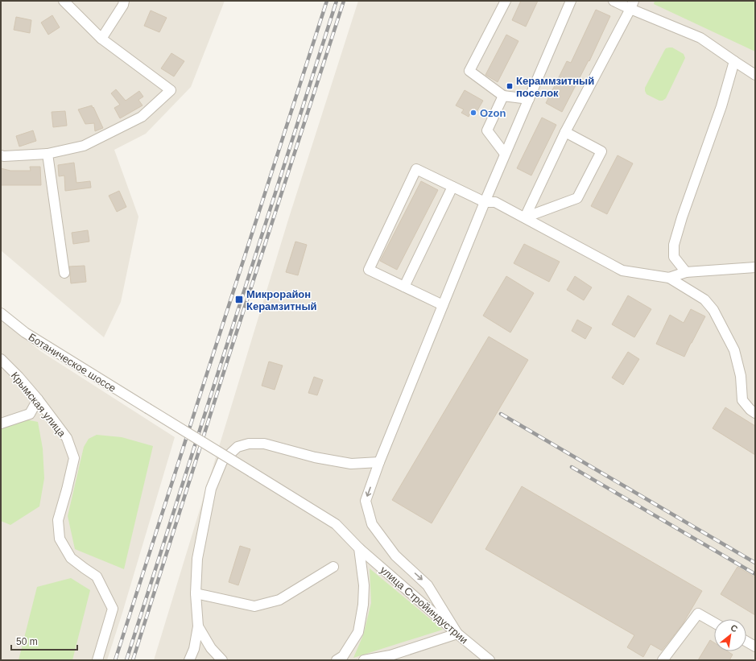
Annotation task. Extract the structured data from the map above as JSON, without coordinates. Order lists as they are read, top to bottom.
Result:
{
  "streets": {
    "street": ["Ботаническое шоссе", "Крымская улица", "улица Стройиндустрии"]
  },
  "crossings": [
    ["Ботаническое шоссе", "улица Стройиндустрии"]
  ],
  "places": {
    "transit": ["Кераммзитный поселок", "Микрорайон Керамзитный"],
    "other": ["Ozon"]
  },
  "scale_bar": "50 m",
  "north": "top right"
}
